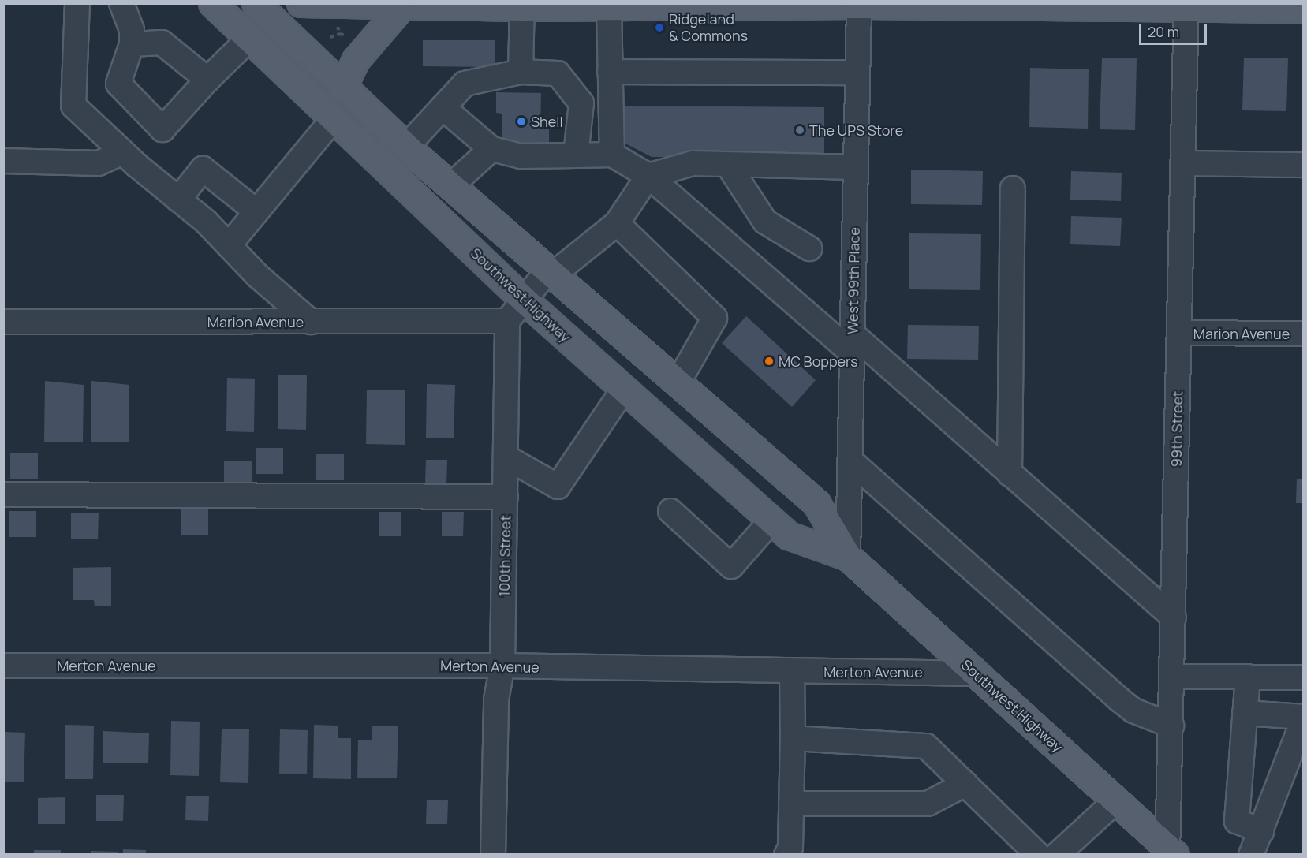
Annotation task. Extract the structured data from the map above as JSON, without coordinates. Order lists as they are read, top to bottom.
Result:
{
  "streets": {
    "main road": ["Southwest Highway"],
    "street": [
      "West 99th Place",
      "Marion Avenue",
      "99th Street",
      "100th Street",
      "Merton Avenue"
    ]
  },
  "crossings": [
    ["West 99th Place", "Southwest Highway"],
    ["Southwest Highway", "99th Street"],
    ["Southwest Highway", "Merton Avenue"],
    ["Marion Avenue", "99th Street"],
    ["Marion Avenue", "100th Street"],
    ["100th Street", "Merton Avenue"]
  ],
  "places": [
    "Ridgeland & Commons",
    "Shell",
    "The UPS Store",
    "MC Boppers"
  ],
  "scale_bar": "20 m"
}
